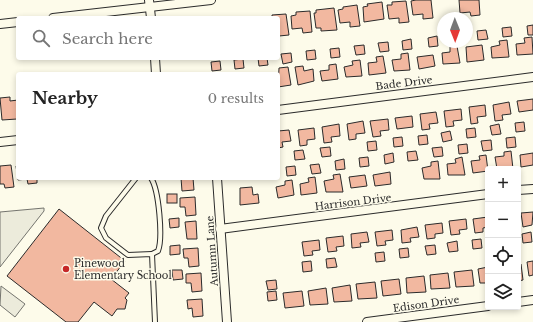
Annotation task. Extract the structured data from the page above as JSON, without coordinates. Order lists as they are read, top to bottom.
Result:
{
  "streets": {
    "street": [
      "Bade Drive",
      "Harrison Drive",
      "Autumn Lane",
      "Edison Drive"
    ]
  },
  "crossings": [
    ["Harrison Drive", "Autumn Lane"]
  ],
  "places": ["Pinewood Elementary School"],
  "north": "bottom",
  "page": {
    "search": "Search here",
    "heading": ["Nearby", "0 results"],
    "map_buttons": ["+", "−"]
  }
}
